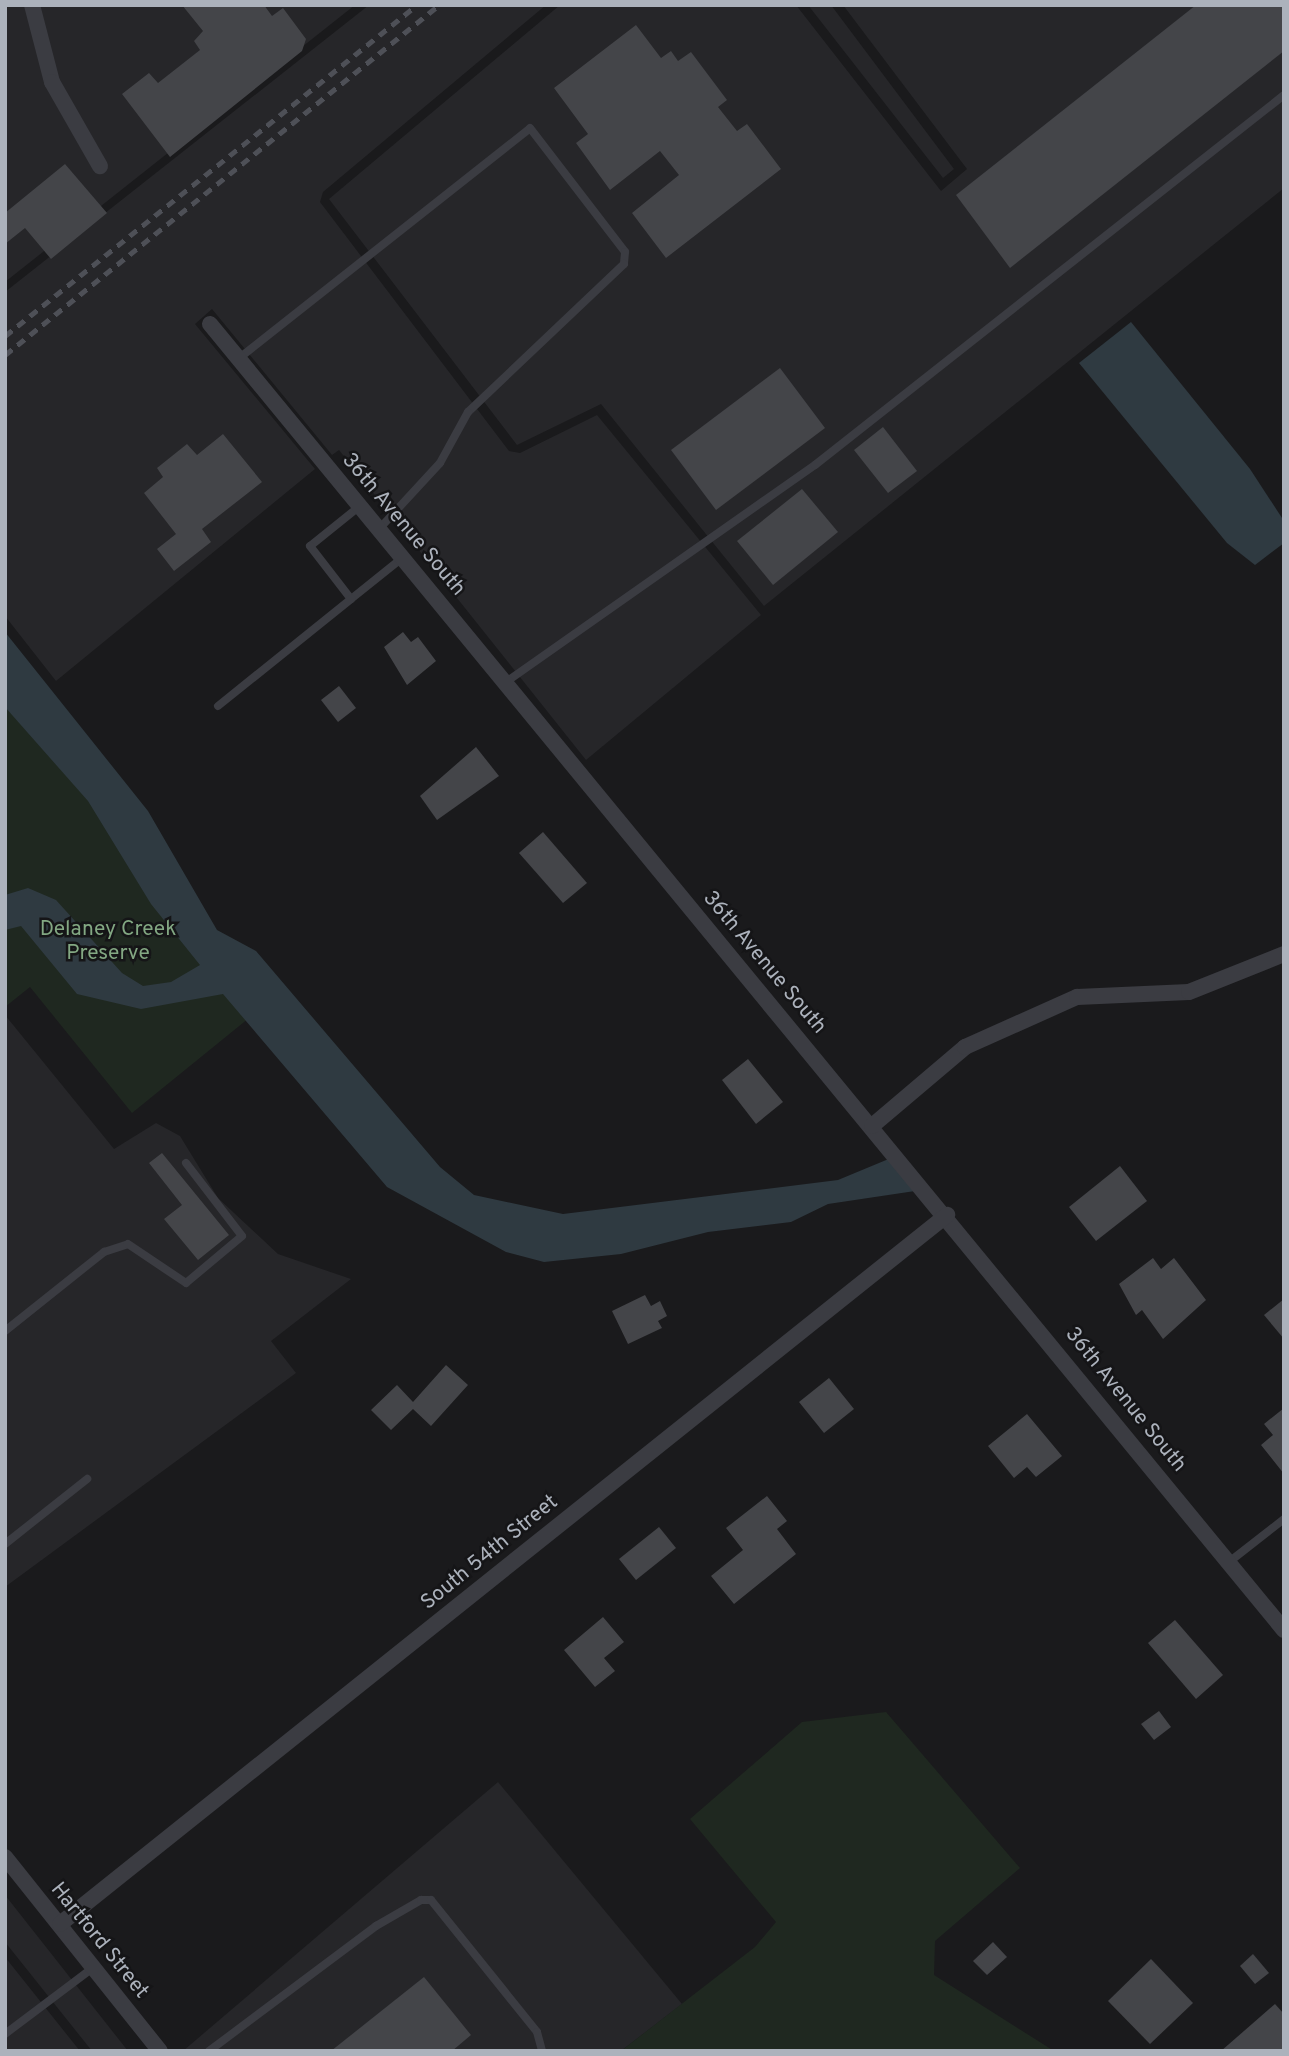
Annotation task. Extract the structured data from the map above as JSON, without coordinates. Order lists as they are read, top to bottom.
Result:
{
  "streets": {
    "street": ["36th Avenue South", "South 54th Street", "Hartford Street"]
  },
  "crossings": [
    ["36th Avenue South", "South 54th Street"],
    ["South 54th Street", "Hartford Street"]
  ],
  "parks": ["Delaney Creek Preserve"]
}
